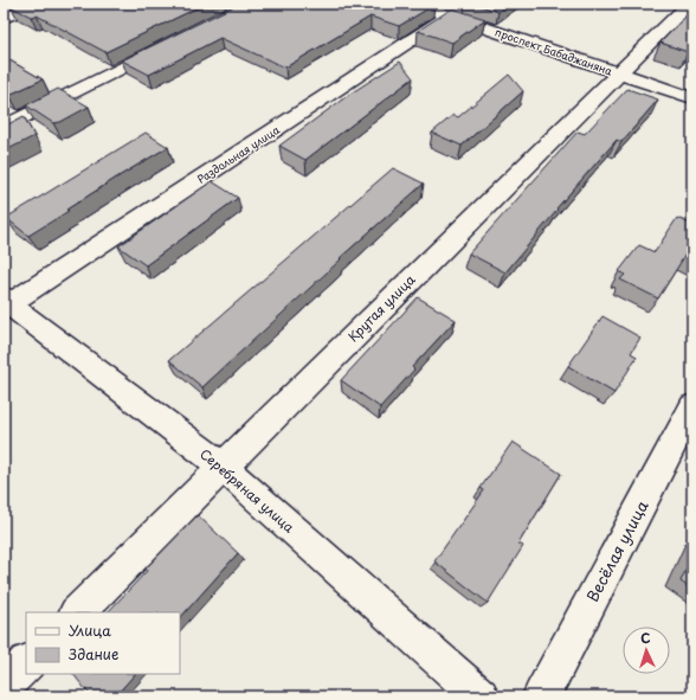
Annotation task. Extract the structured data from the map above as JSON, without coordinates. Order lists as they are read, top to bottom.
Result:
{
  "streets": {
    "street": [
      "проспект Бабаджаняна",
      "Раздольная улица",
      "Крутая улица",
      "Серебряная улица",
      "Весёлая улица"
    ]
  },
  "crossings": [
    ["проспект Бабаджаняна", "Раздольная улица"],
    ["проспект Бабаджаняна", "Крутая улица"],
    ["Раздольная улица", "Серебряная улица"],
    ["Крутая улица", "Серебряная улица"]
  ],
  "legend": ["Улица", "Здание"],
  "north": "top"
}
